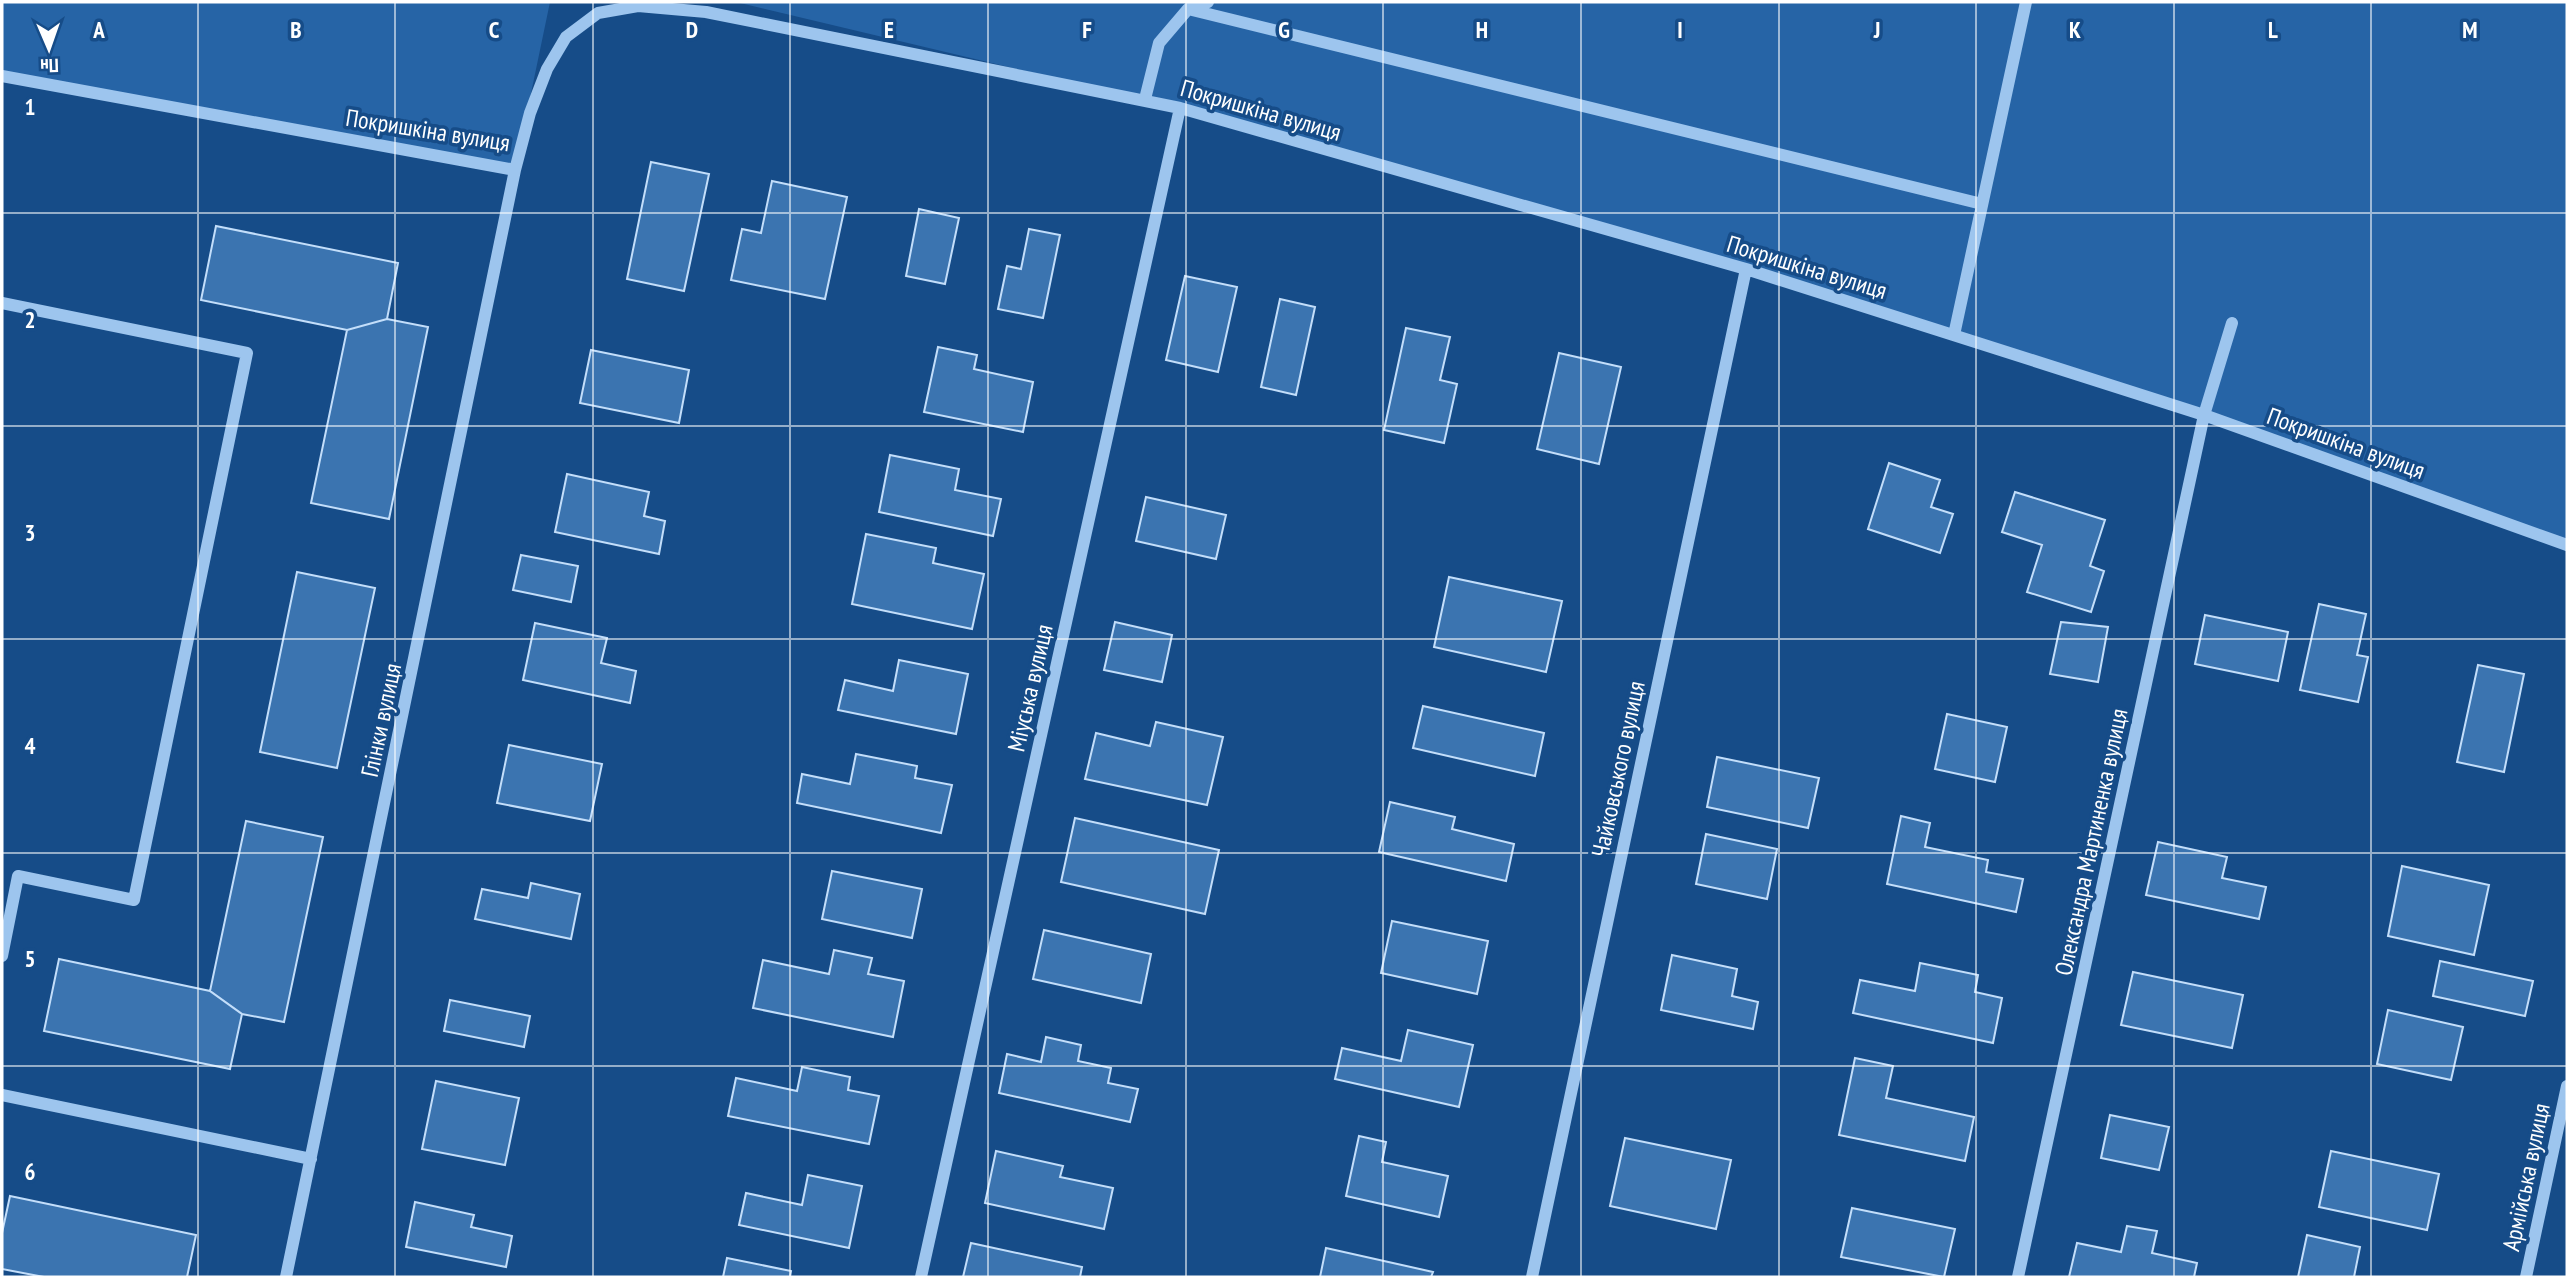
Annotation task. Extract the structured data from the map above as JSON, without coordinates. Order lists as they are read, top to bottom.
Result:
{
  "streets": {
    "street": [
      "Покришкіна вулиця",
      "Міуська вулиця",
      "Глінки вулиця",
      "Чайковського вулиця",
      "Олександра Мартиненка вулиця",
      "Армійська вулиця"
    ]
  },
  "crossings": [
    ["Покришкіна вулиця", "Міуська вулиця"],
    ["Покришкіна вулиця", "Глінки вулиця"],
    ["Покришкіна вулиця", "Чайковського вулиця"],
    ["Покришкіна вулиця", "Олександра Мартиненка вулиця"]
  ],
  "north": "bottom",
  "grid": {
    "columns": [
      "A",
      "B",
      "C",
      "D",
      "E",
      "F",
      "G",
      "H",
      "I",
      "J",
      "K",
      "L",
      "M"
    ],
    "rows": [
      "1",
      "2",
      "3",
      "4",
      "5",
      "6"
    ]
  }
}
